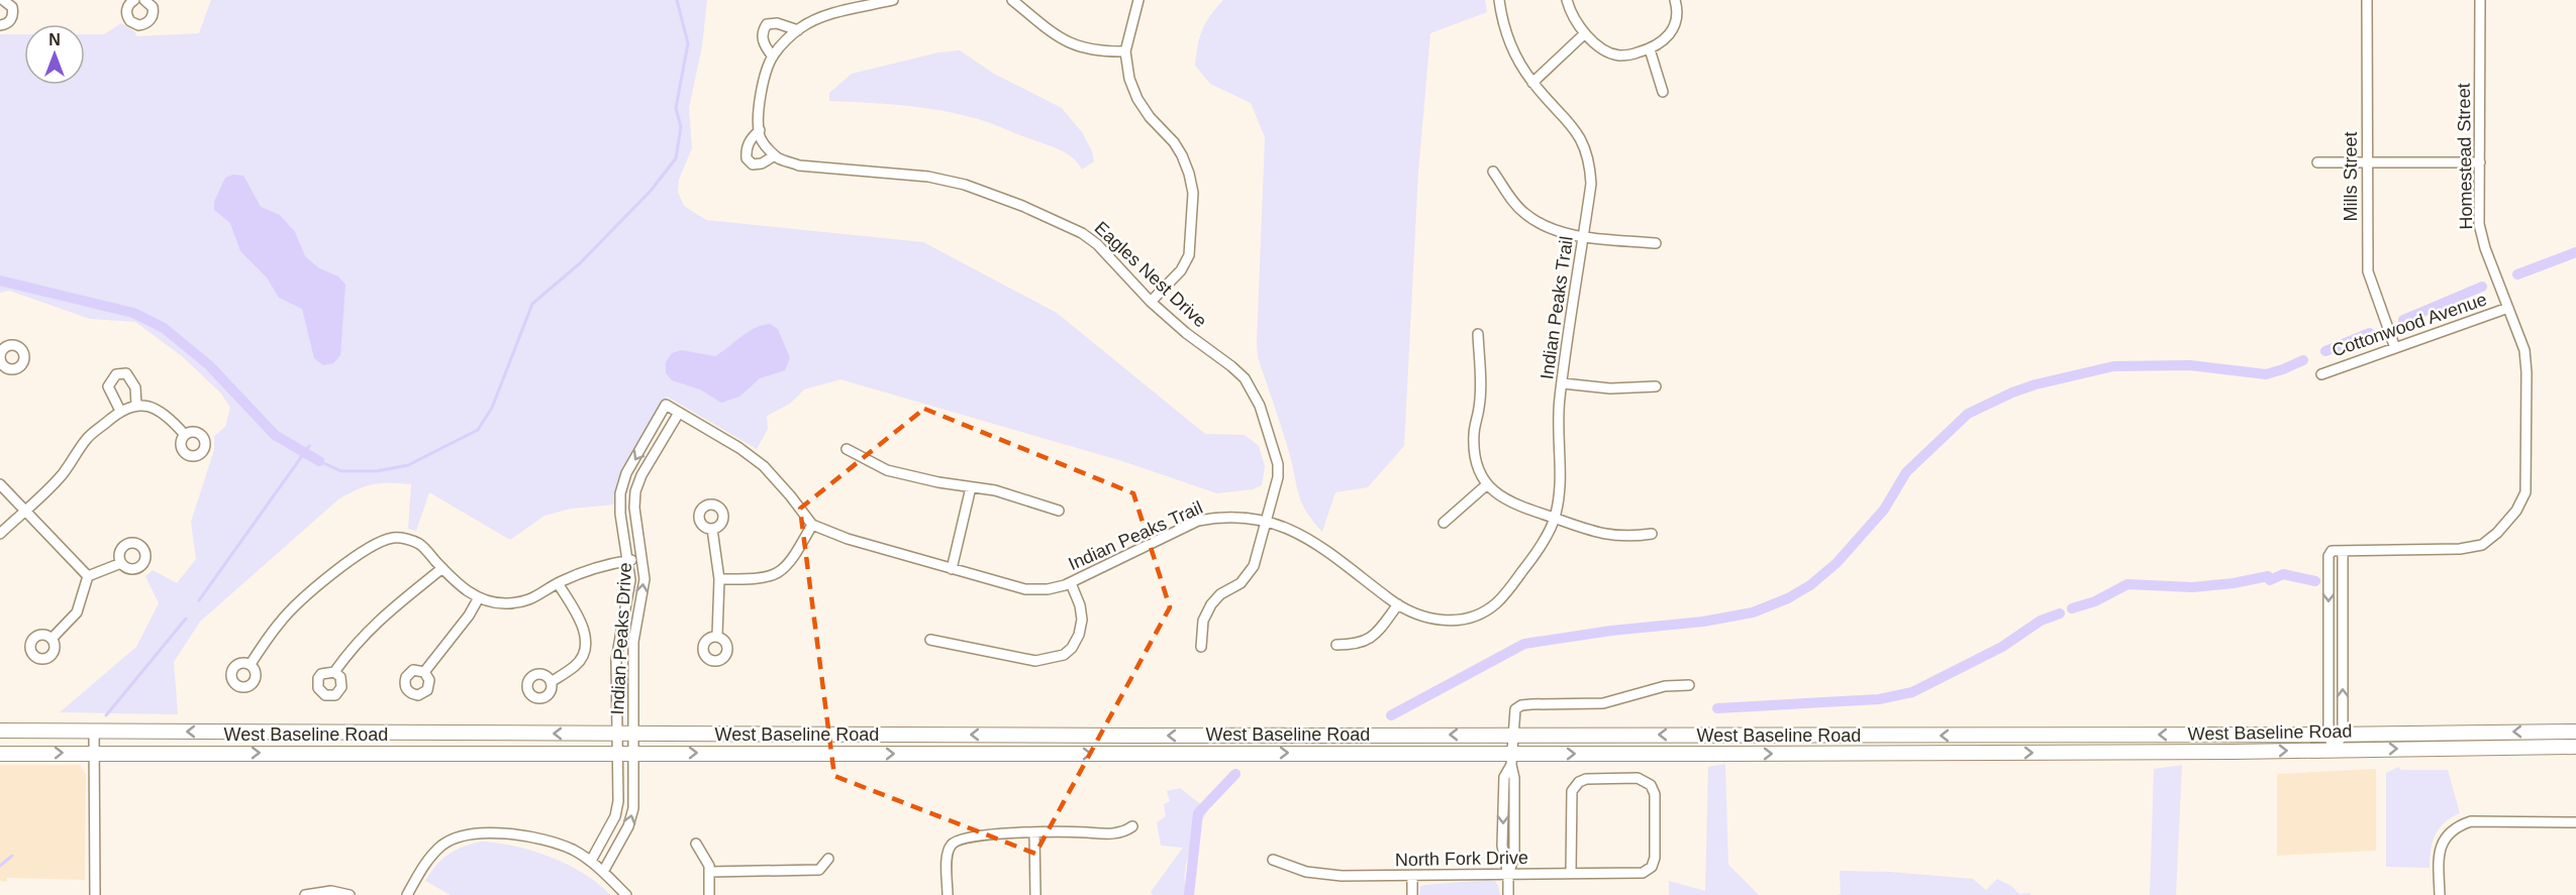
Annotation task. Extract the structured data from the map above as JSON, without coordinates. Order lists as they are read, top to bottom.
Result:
{
  "streets": {
    "main road": ["West Baseline Road"],
    "street": [
      "Homestead Street",
      "Mills Street",
      "Eagles Nest Drive",
      "Indian Peaks Trail",
      "Cottonwood Avenue",
      "Indian Peaks Drive",
      "North Fork Drive"
    ]
  },
  "crossings": [
    ["Homestead Street", "Cottonwood Avenue"],
    ["Mills Street", "Cottonwood Avenue"],
    ["Eagles Nest Drive", "Indian Peaks Trail"],
    ["Indian Peaks Drive", "West Baseline Road"]
  ],
  "north": "top"
}
